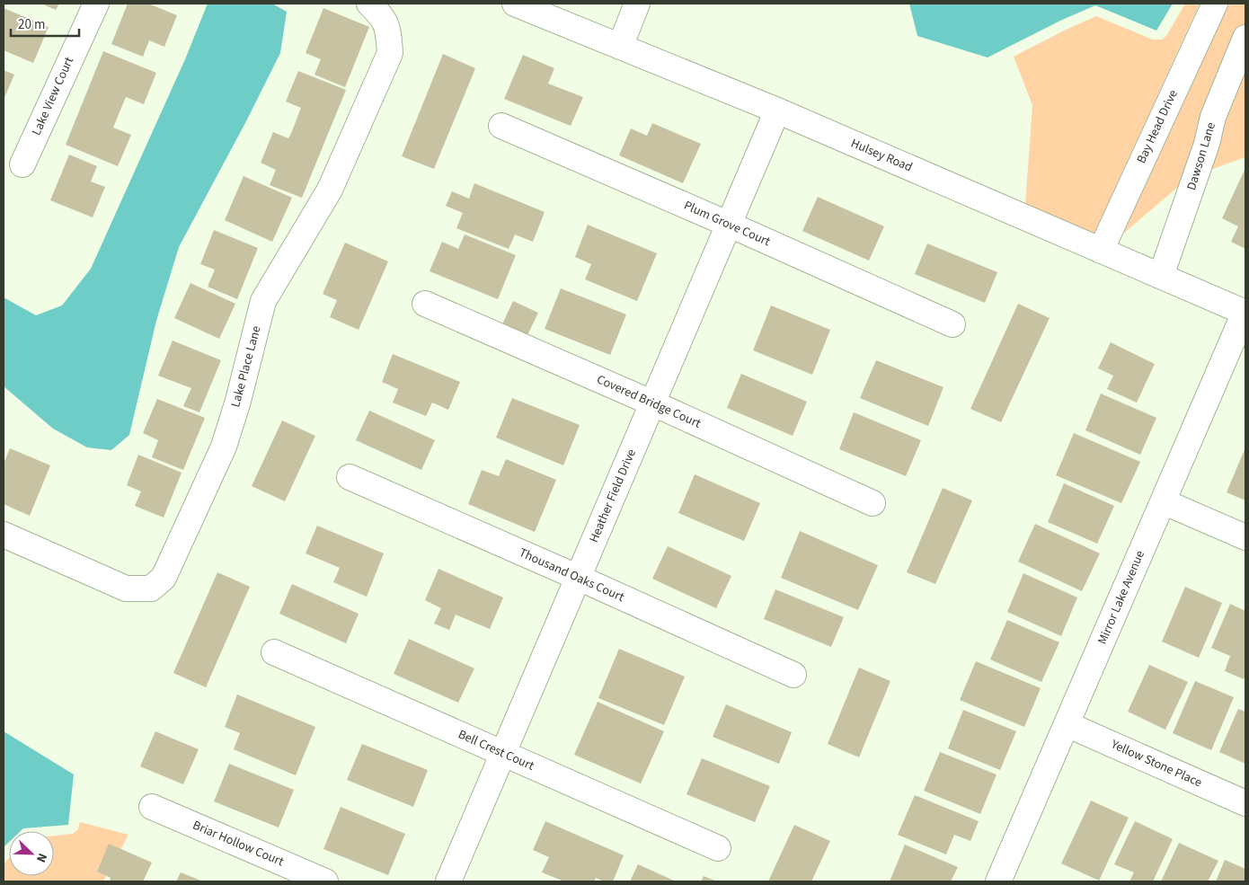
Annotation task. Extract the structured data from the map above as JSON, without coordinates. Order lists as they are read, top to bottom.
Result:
{
  "streets": {
    "street": [
      "Lake View Court",
      "Bay Head Drive",
      "Hulsey Road",
      "Dawson Lane",
      "Plum Grove Court",
      "Lake Place Lane",
      "Covered Bridge Court",
      "Heather Field Drive",
      "Thousand Oaks Court",
      "Mirror Lake Avenue",
      "Bell Crest Court",
      "Yellow Stone Place",
      "Briar Hollow Court"
    ]
  },
  "crossings": [
    ["Bay Head Drive", "Hulsey Road"],
    ["Hulsey Road", "Dawson Lane"],
    ["Hulsey Road", "Heather Field Drive"],
    ["Hulsey Road", "Mirror Lake Avenue"],
    ["Plum Grove Court", "Heather Field Drive"],
    ["Covered Bridge Court", "Heather Field Drive"],
    ["Heather Field Drive", "Thousand Oaks Court"],
    ["Heather Field Drive", "Bell Crest Court"],
    ["Mirror Lake Avenue", "Yellow Stone Place"]
  ],
  "scale_bar": "20 m",
  "north": "bottom right"
}
